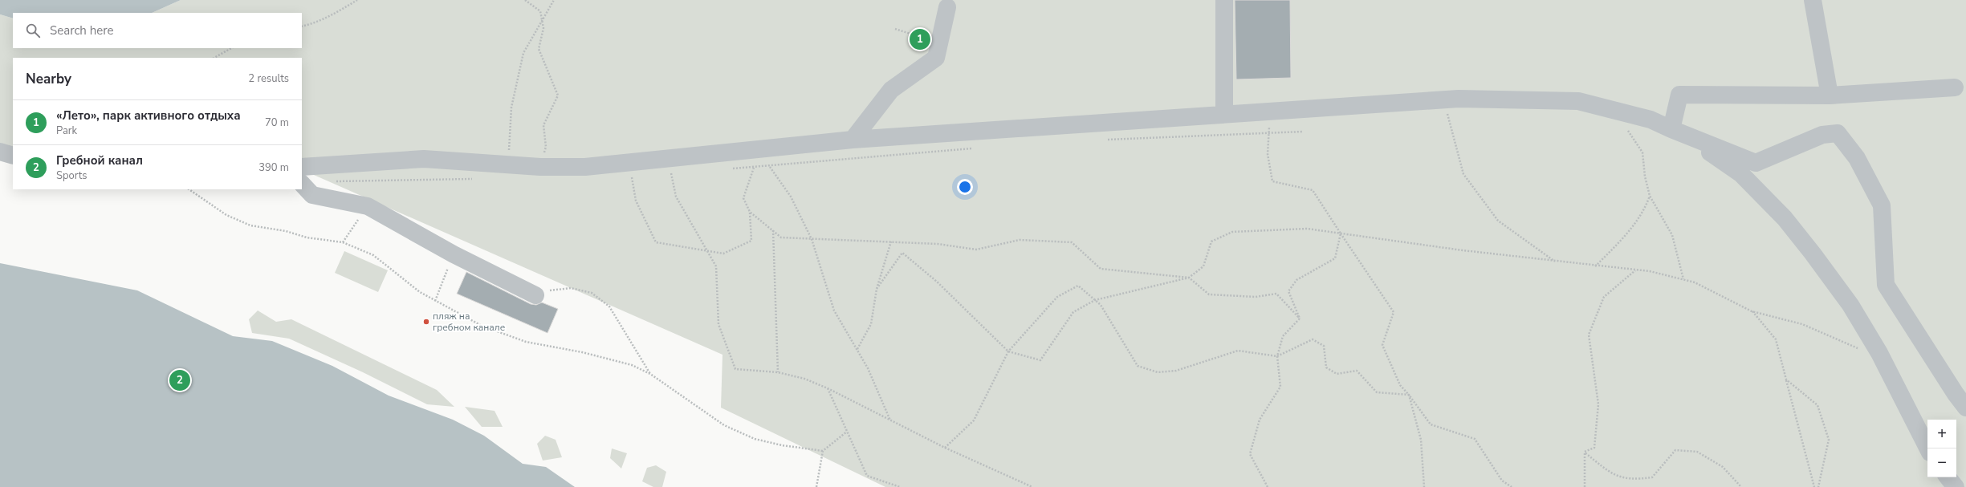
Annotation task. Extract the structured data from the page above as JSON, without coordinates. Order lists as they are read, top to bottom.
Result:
{
  "places": ["пляж на гребном канале"],
  "page": {
    "search": "Search here",
    "pins": ["1", "2"],
    "heading": ["Nearby", "2 results"],
    "list": [
      {
        "mark": "1",
        "name": "«Лето», парк активного отдыха",
        "note": "Park",
        "value": "70 m"
      },
      {
        "mark": "2",
        "name": "Гребной канал",
        "note": "Sports",
        "value": "390 m"
      }
    ],
    "map_buttons": ["+", "−"]
  }
}
